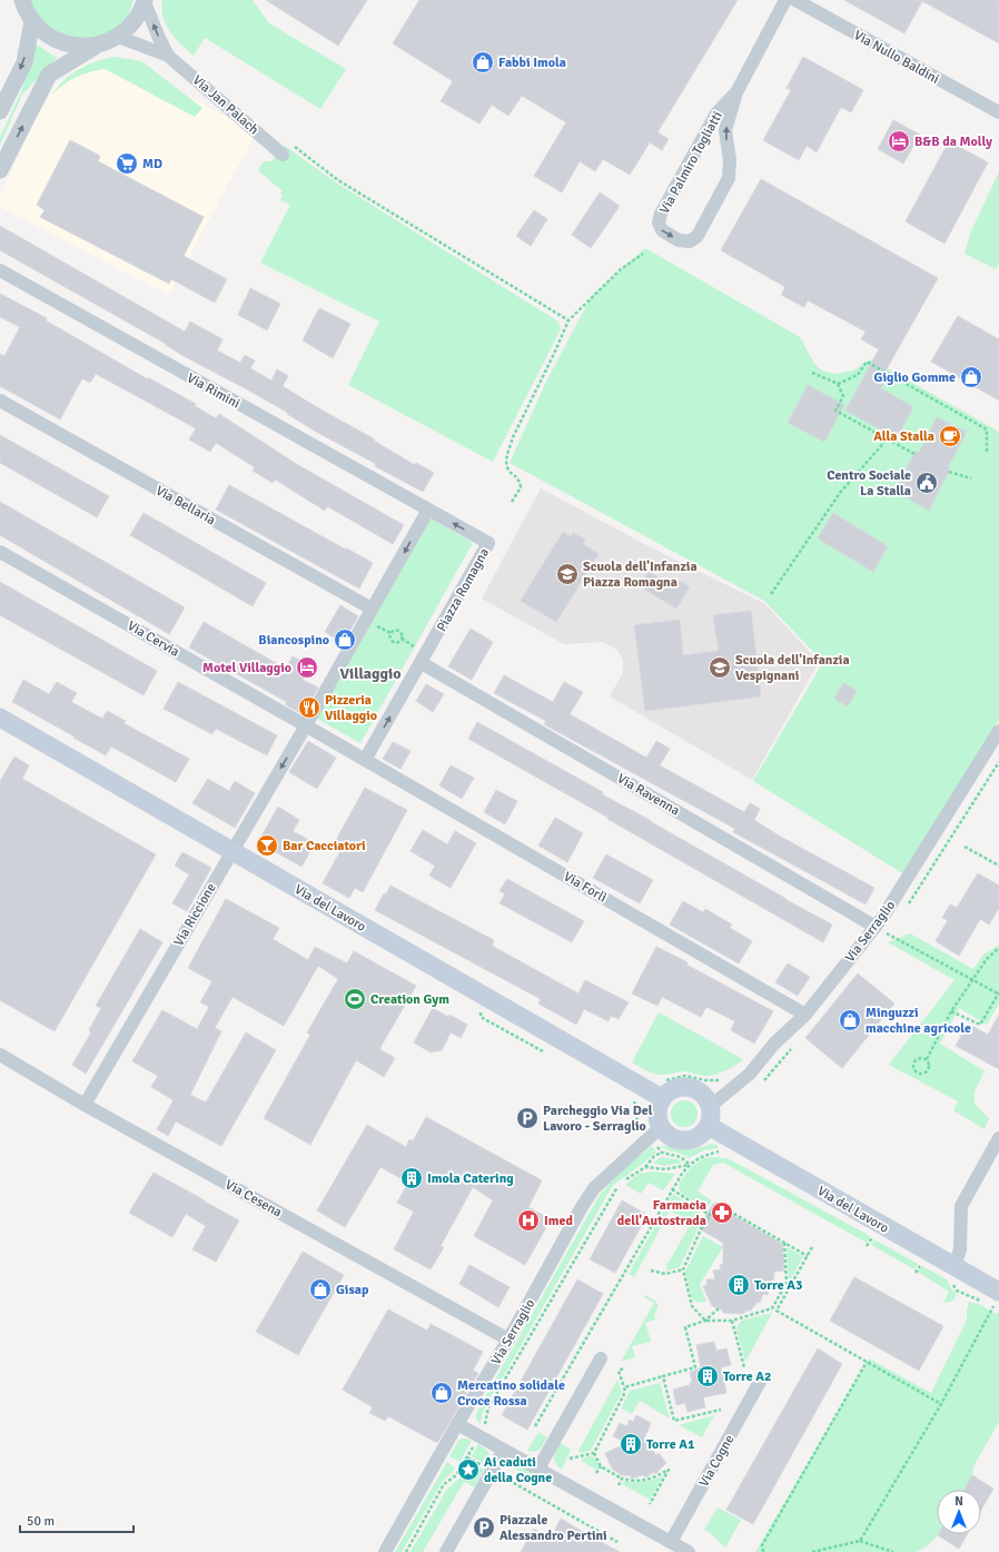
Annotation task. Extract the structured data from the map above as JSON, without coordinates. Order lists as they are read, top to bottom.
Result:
{
  "streets": {
    "main road": ["Via del Lavoro"],
    "street": [
      "Via Nullo Baldini",
      "Via Jan Palach",
      "Via Palmiro Togliatti",
      "Via Rimini",
      "Via Bellaria",
      "Piazza Romagna",
      "Via Cervia",
      "Via Ravenna",
      "Via Forlì",
      "Via Riccione",
      "Via Serraglio",
      "Via Cesena",
      "Via Cogne"
    ]
  },
  "crossings": [
    ["Via Rimini", "Piazza Romagna"],
    ["Piazza Romagna", "Via Ravenna"],
    ["Piazza Romagna", "Via Forlì"],
    ["Via Cervia", "Via Riccione"],
    ["Via Ravenna", "Via Serraglio"],
    ["Via Forlì", "Via Serraglio"],
    ["Via del Lavoro", "Via Riccione"],
    ["Via del Lavoro", "Via Serraglio"],
    ["Via Riccione", "Via Cesena"],
    ["Via Serraglio", "Via Cesena"]
  ],
  "districts": ["Villaggio"],
  "places": {
    "shop": [
      "Fabbi Imola",
      "Giglio Gomme",
      "Biancospino",
      "Minguzzi macchine agricole",
      "Gisap",
      "Mercatino solidale Croce Rossa"
    ],
    "hotel": ["B&B da Molly", "Motel Villaggio"],
    "supermarket": ["MD"],
    "cafe": ["Alla Stalla"],
    "public building": ["Centro Sociale La Stalla"],
    "school or university": ["Scuola dell'Infanzia Piazza Romagna", "Scuola dell'Infanzia Vespignani"],
    "restaurant": ["Pizzeria Villaggio"],
    "bar": ["Bar Cacciatori"],
    "sports": ["Creation Gym"],
    "parking": ["Parcheggio Via Del Lavoro - Serraglio", "Piazzale Alessandro Pertini"],
    "building": [
      "Imola Catering",
      "Torre A3",
      "Torre A2",
      "Torre A1"
    ],
    "pharmacy": ["Farmacia dell'Autostrada"],
    "hospital": ["Imed"],
    "place": ["Ai caduti della Cogne"]
  },
  "scale_bar": "50 m",
  "north": "top"
}
